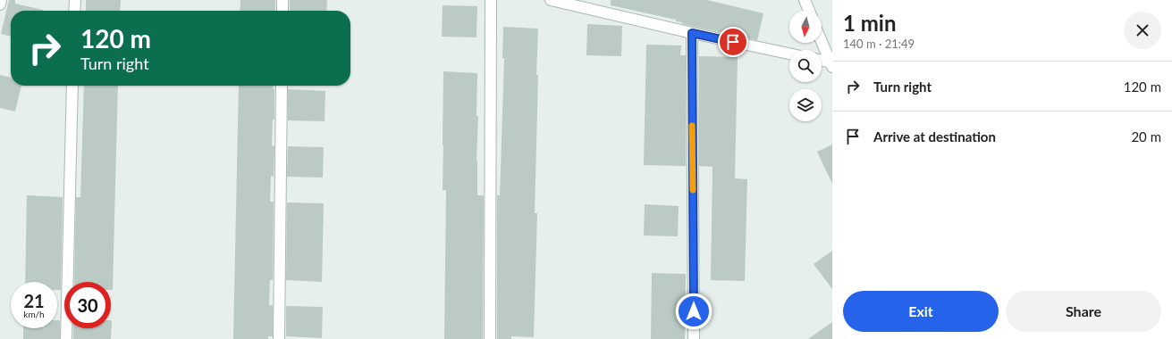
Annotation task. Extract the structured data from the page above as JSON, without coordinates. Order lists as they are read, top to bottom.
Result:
{
  "north": "bottom",
  "page": {
    "heading": ["1 min", "140 m · 21:49"],
    "turn": ["120 m", "Turn right"],
    "list": [
      {
        "name": "Turn right",
        "value": "120 m"
      },
      {
        "name": "Arrive at destination",
        "value": "20 m"
      }
    ],
    "speed": "21 km/h",
    "limit": "30",
    "buttons": ["Exit", "Share"]
  }
}
